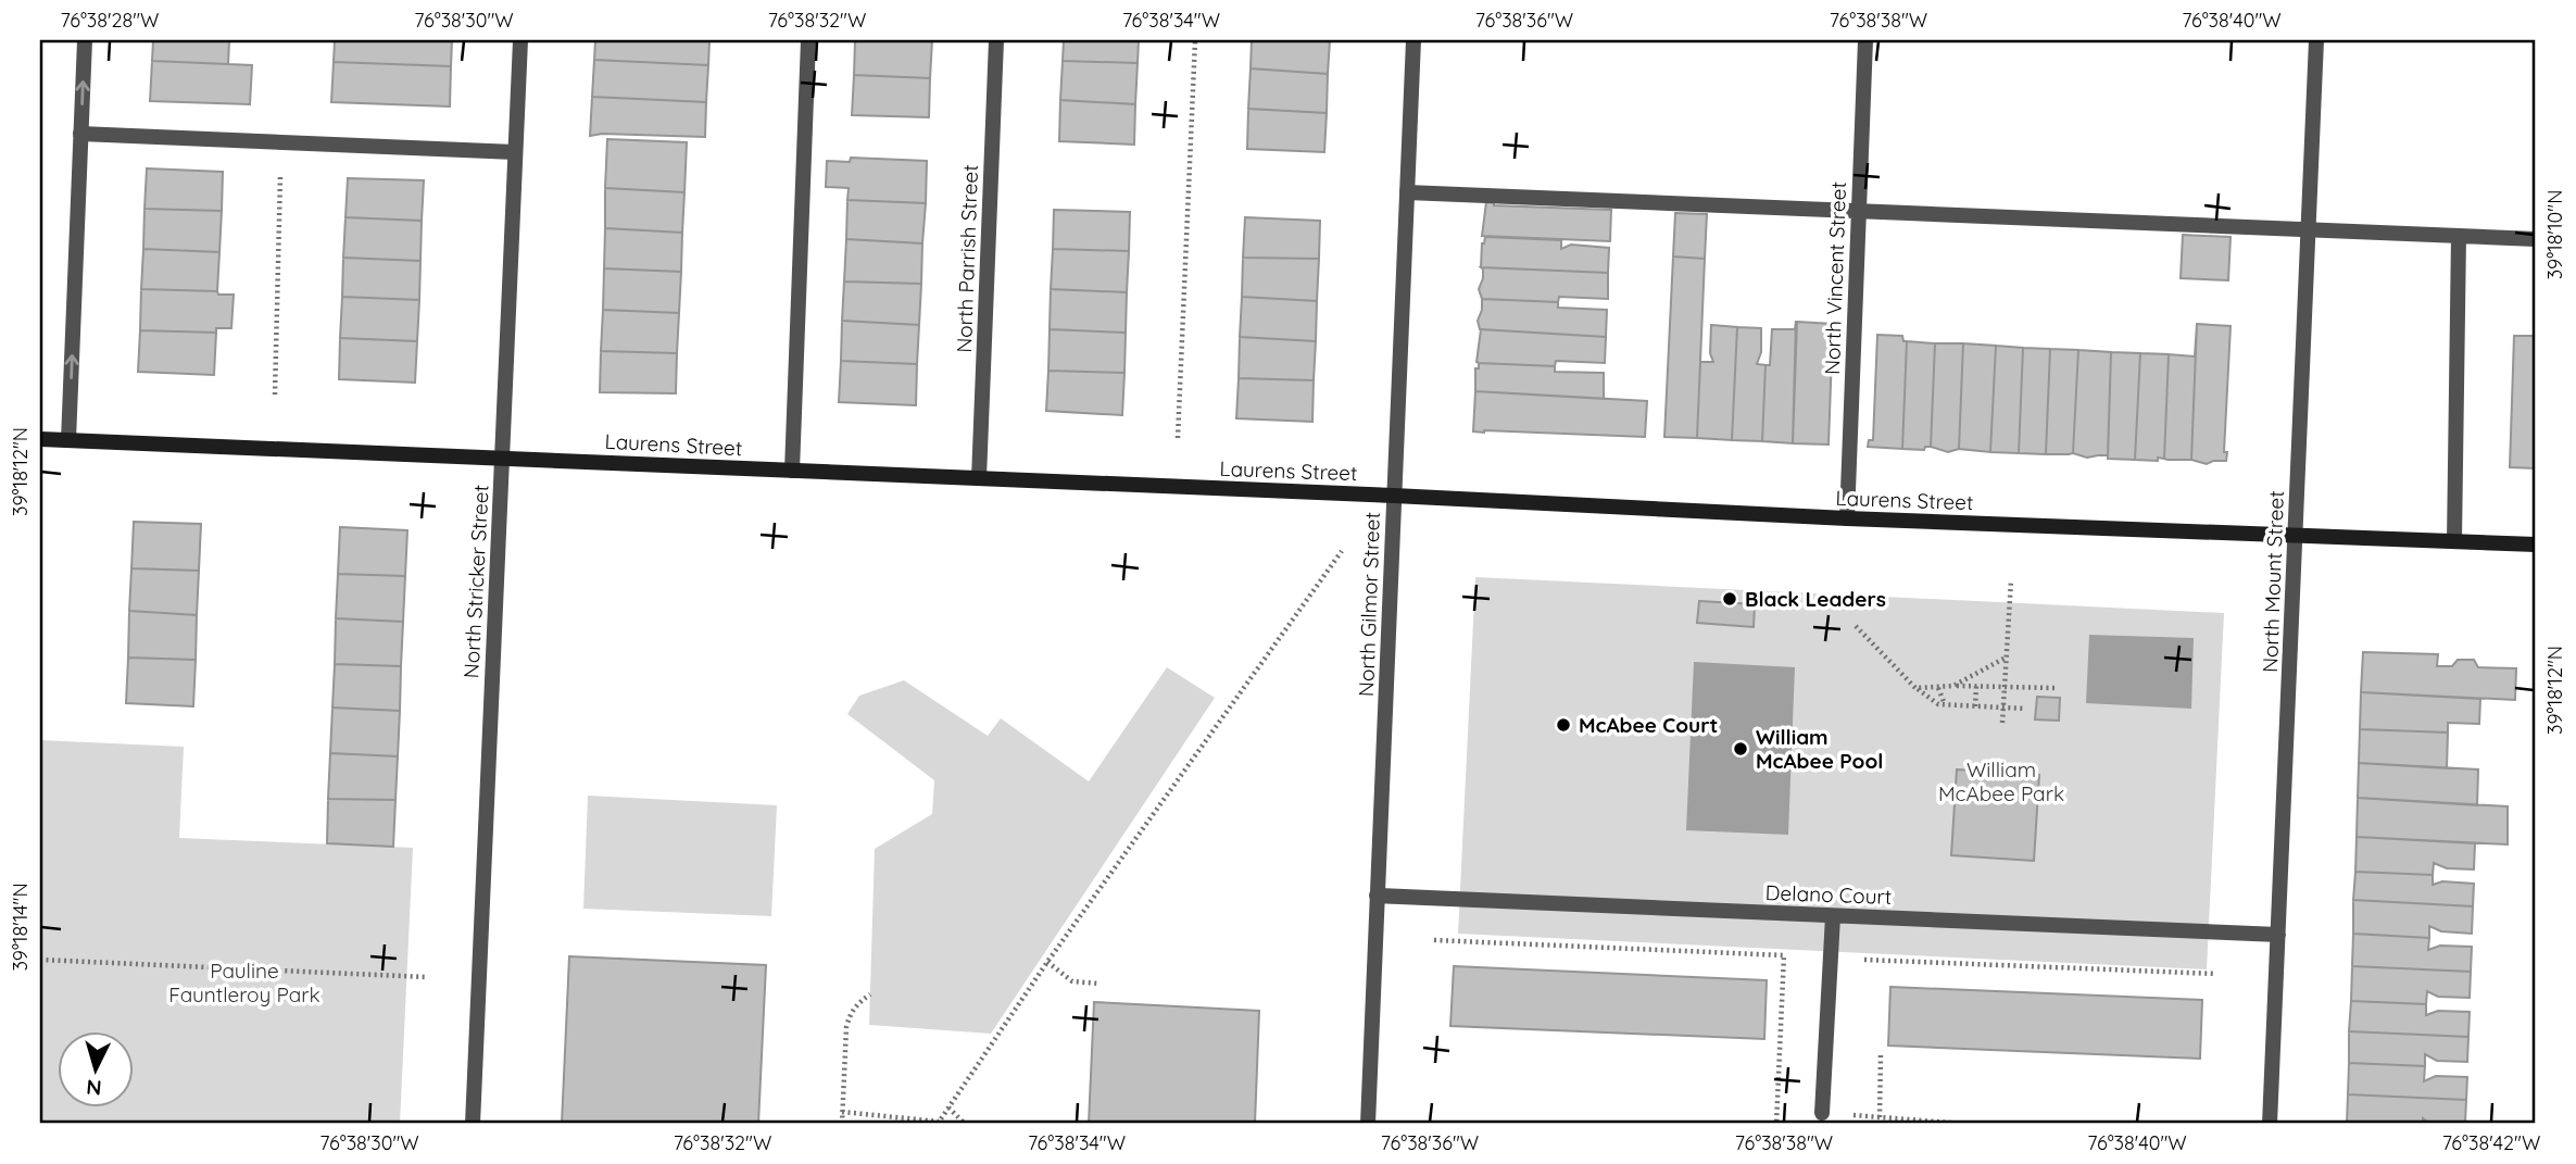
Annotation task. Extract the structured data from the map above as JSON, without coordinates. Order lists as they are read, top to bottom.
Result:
{
  "streets": {
    "street": [
      "North Parrish Street",
      "North Vincent Street",
      "Laurens Street",
      "North Stricker Street",
      "North Mount Street",
      "North Gilmor Street",
      "Delano Court"
    ]
  },
  "crossings": [
    ["North Parrish Street", "Laurens Street"],
    ["North Vincent Street", "Laurens Street"],
    ["Laurens Street", "North Stricker Street"],
    ["Laurens Street", "North Mount Street"],
    ["Laurens Street", "North Gilmor Street"],
    ["North Mount Street", "Delano Court"],
    ["North Gilmor Street", "Delano Court"]
  ],
  "parks": ["William McAbee Park", "Pauline Fauntleroy Park"],
  "places": ["Black Leaders", "McAbee Court", "William McAbee Pool"],
  "north": "bottom",
  "coordinates": [
    "76°38'28\"W",
    "76°38'30\"W",
    "76°38'32\"W",
    "76°38'34\"W",
    "76°38'36\"W",
    "76°38'38\"W",
    "76°38'40\"W",
    "39°18'10\"N",
    "39°18'12\"N",
    "39°18'14\"N",
    "76°38'42\"W"
  ]
}
